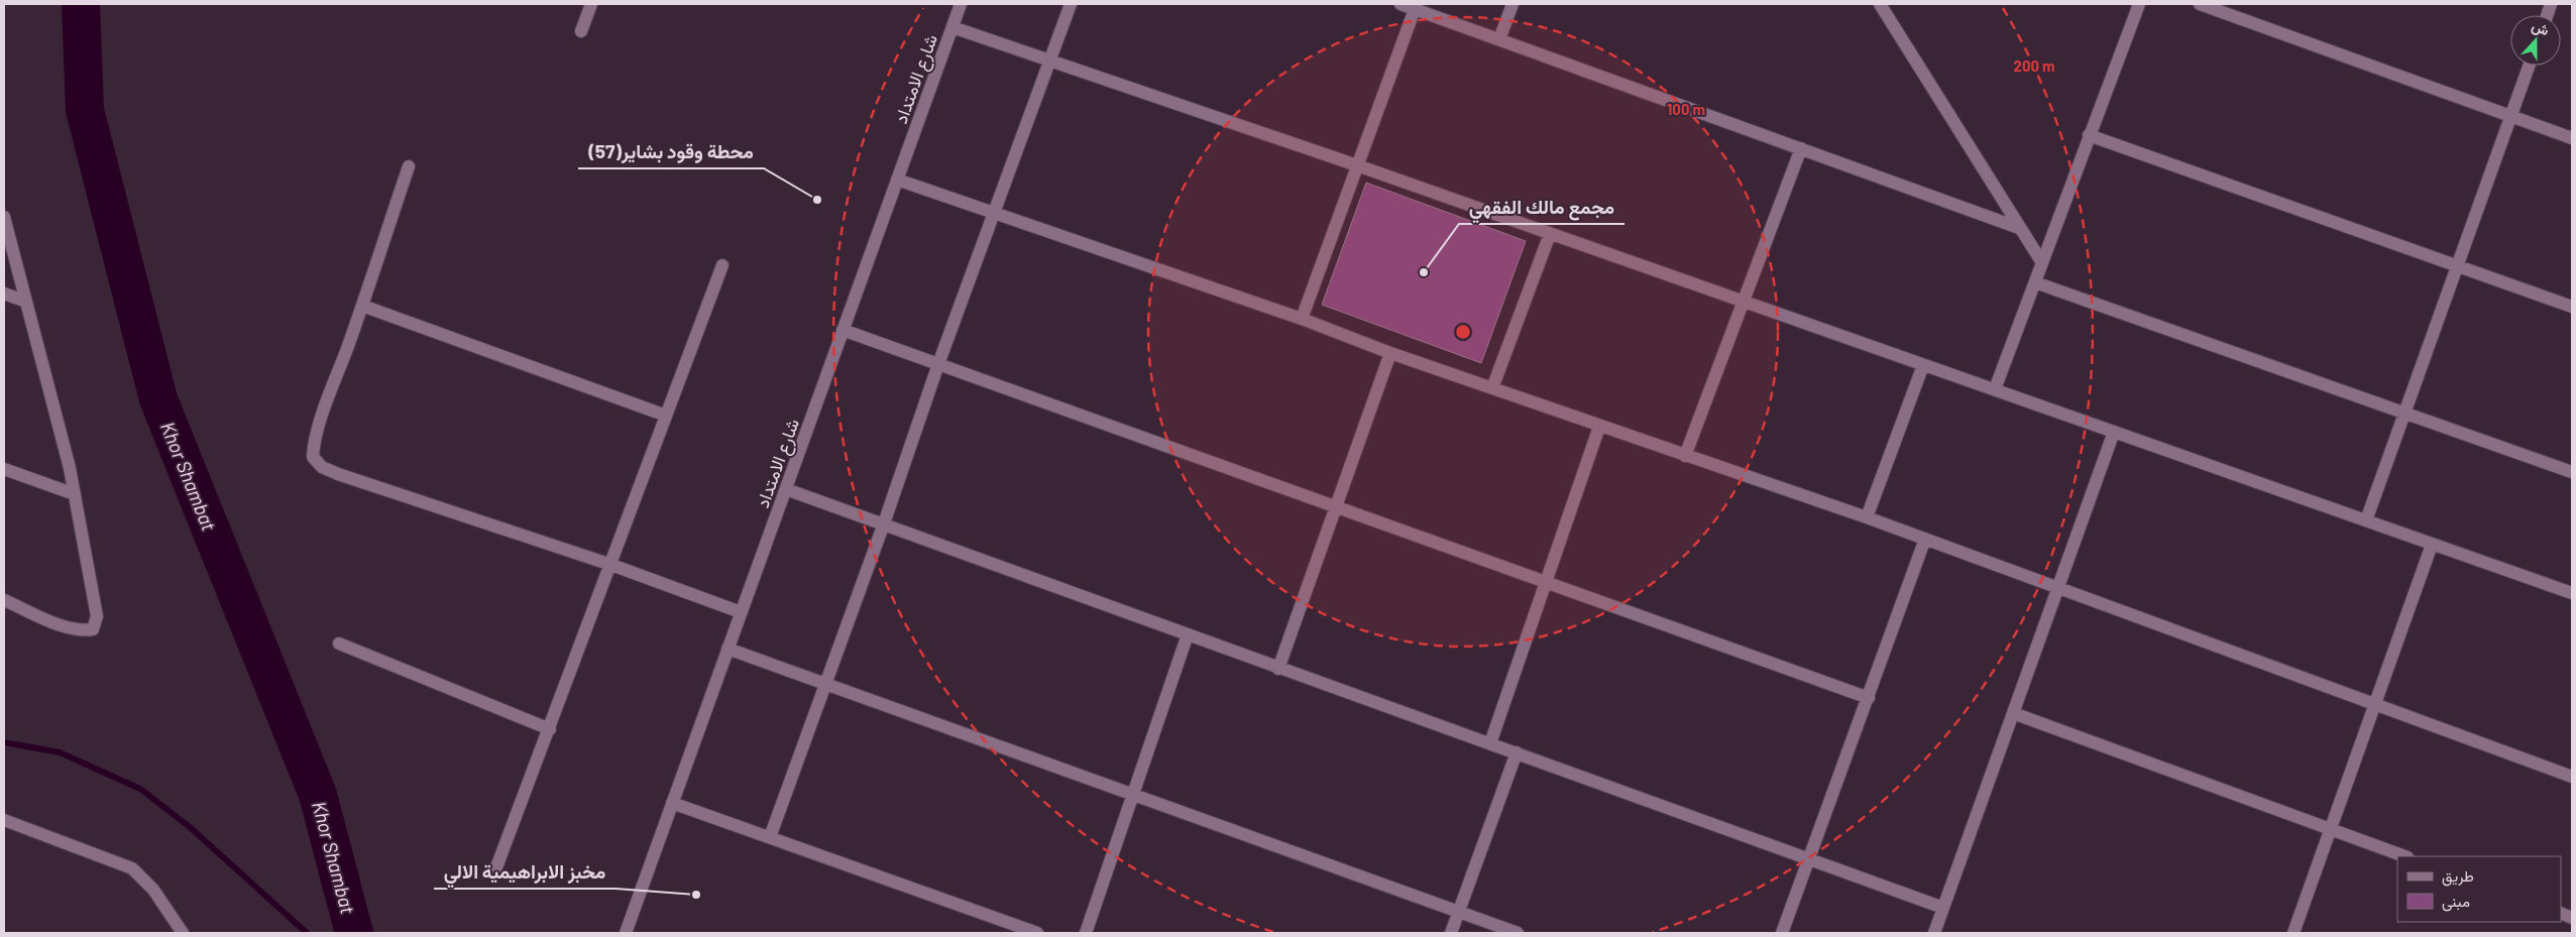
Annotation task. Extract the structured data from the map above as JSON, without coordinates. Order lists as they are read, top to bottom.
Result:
{
  "streets": {
    "street": ["شارع الامتداد"]
  },
  "water": ["Khor Shambat"],
  "places": ["محطة وقود بشاير(57)", "مجمع مالك الفقهي", "مخبز الابراهيمية الالي"],
  "legend": ["طريق", "مبنى"],
  "north": "top",
  "rings": ["200 m", "100 m"]
}
